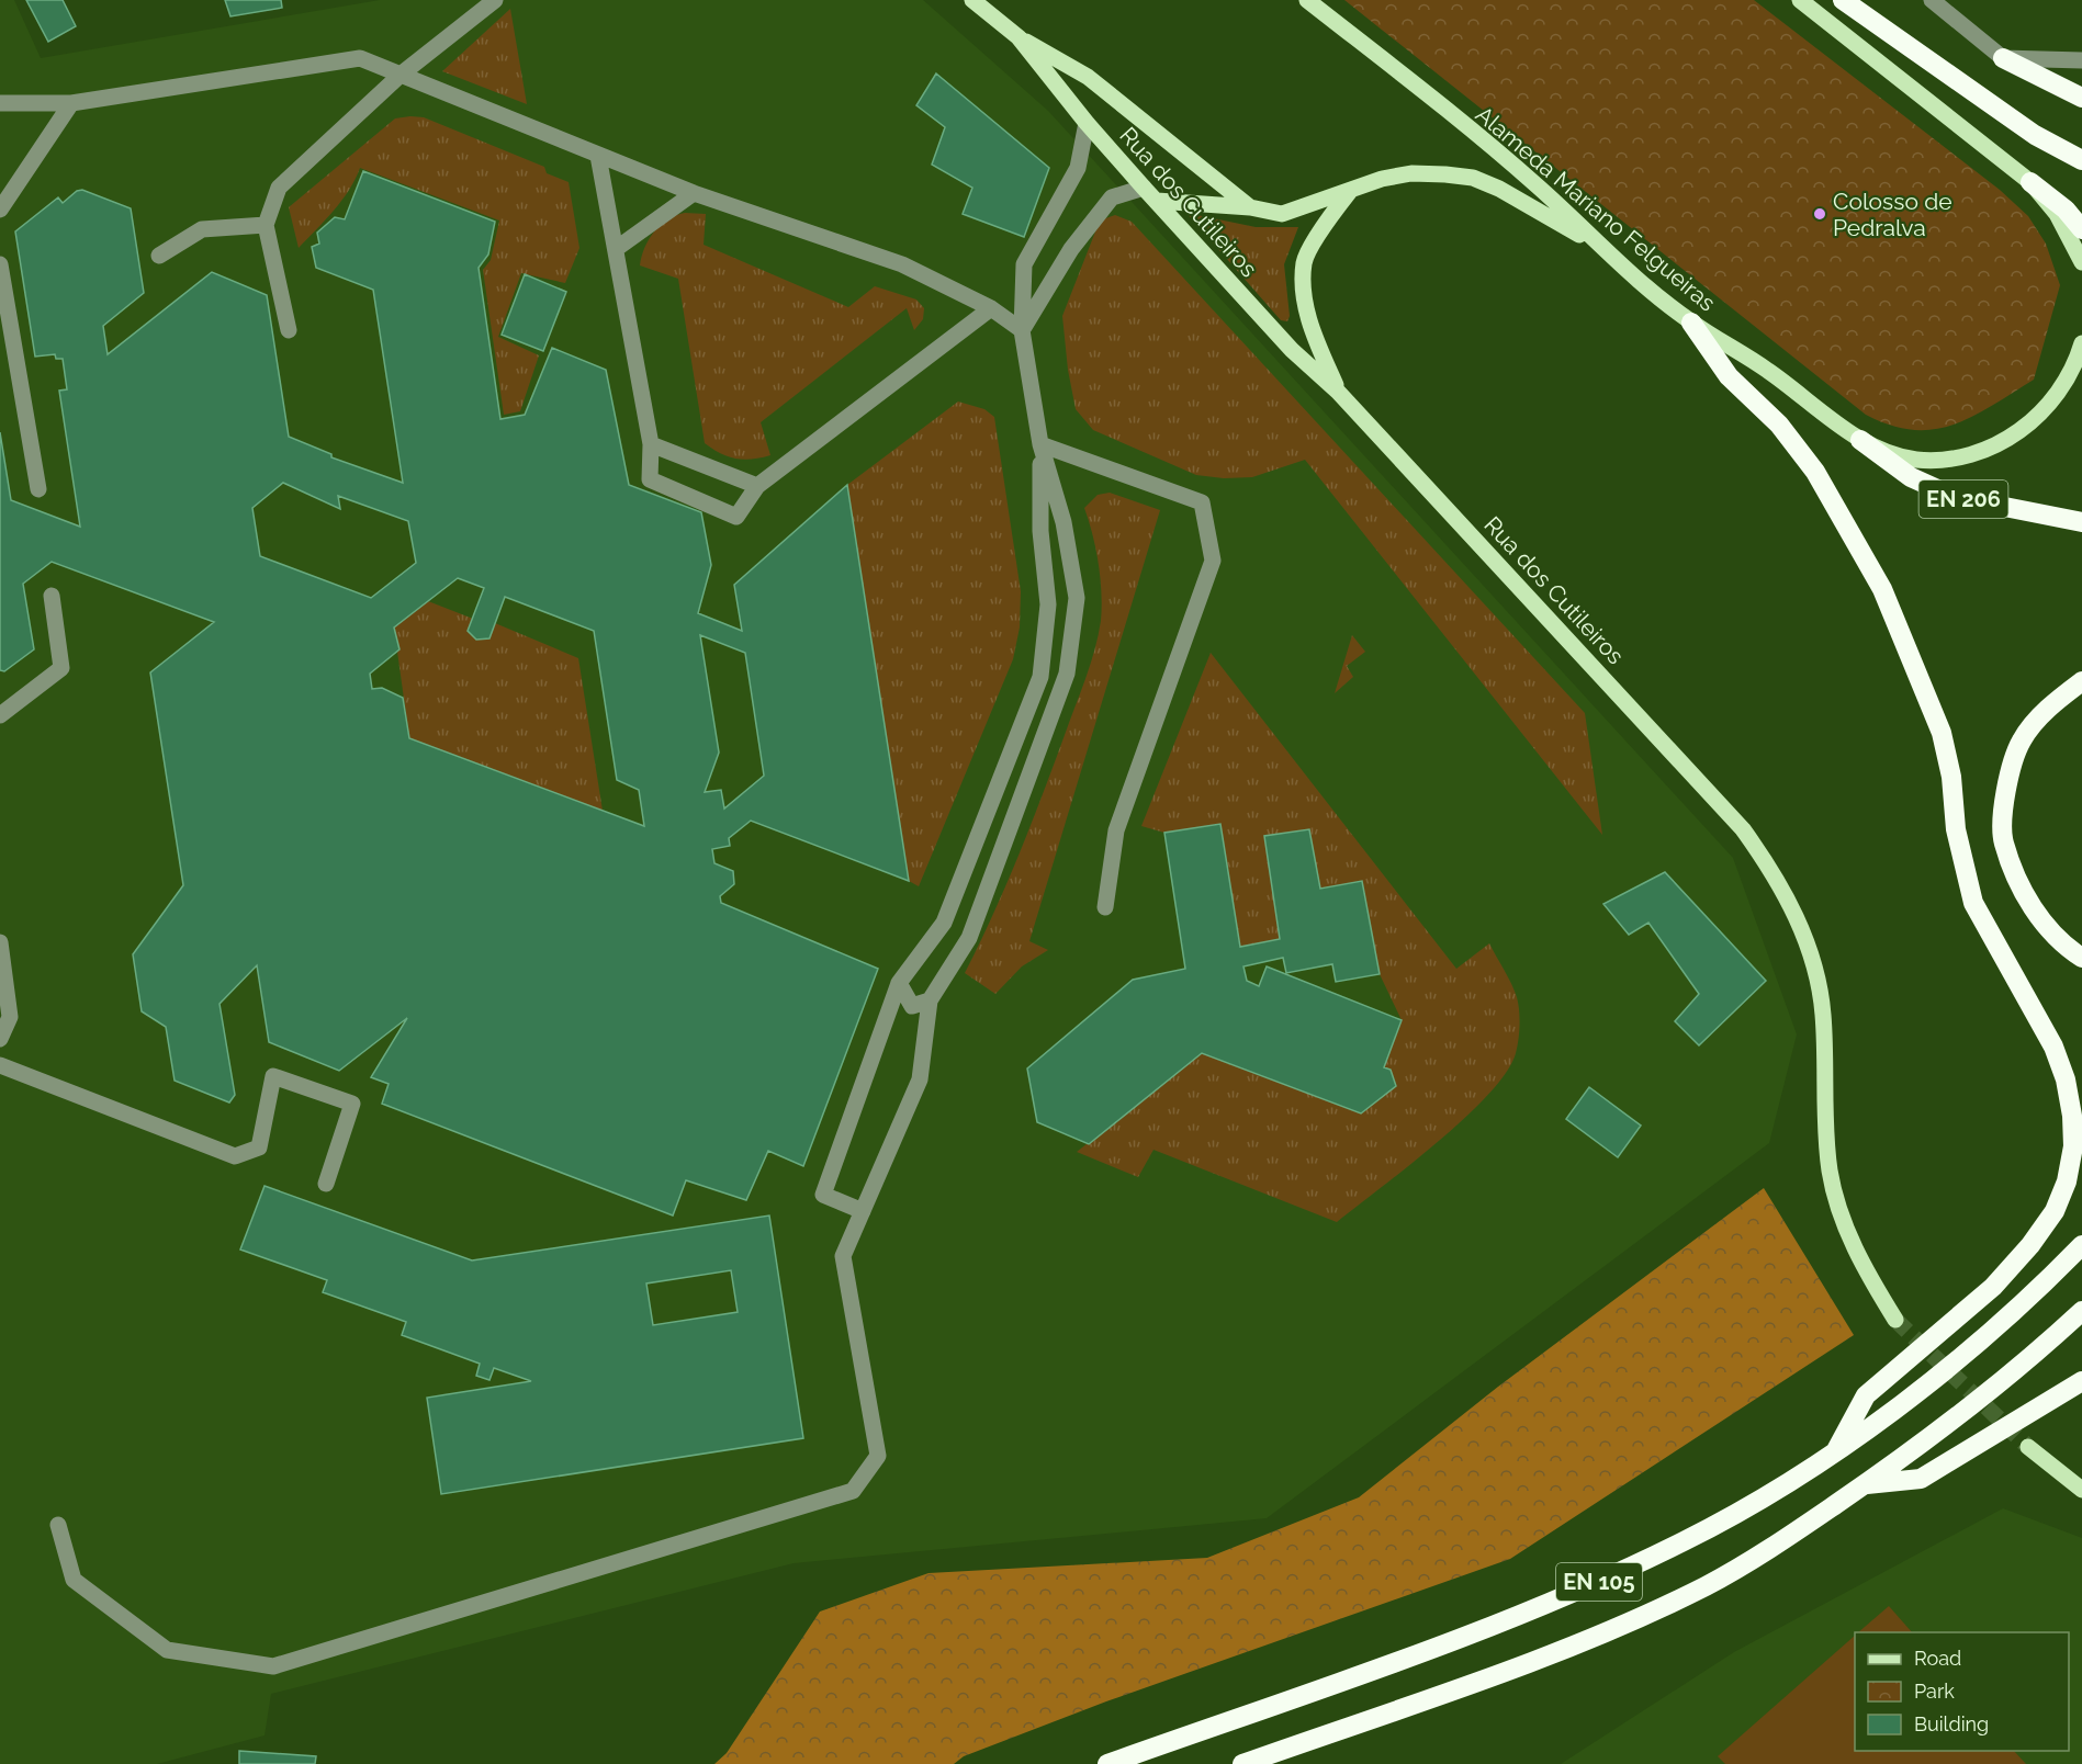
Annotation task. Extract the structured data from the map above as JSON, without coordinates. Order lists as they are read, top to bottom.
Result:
{
  "streets": {
    "highway": ["EN 206", "EN 105"],
    "main road": ["Rua dos Cutileiros", "Alameda Mariano Felgueiras"]
  },
  "crossings": [
    ["Alameda Mariano Felgueiras", "EN 206"]
  ],
  "places": ["Colosso de Pedralva"],
  "legend": ["Road", "Park", "Building"]
}
